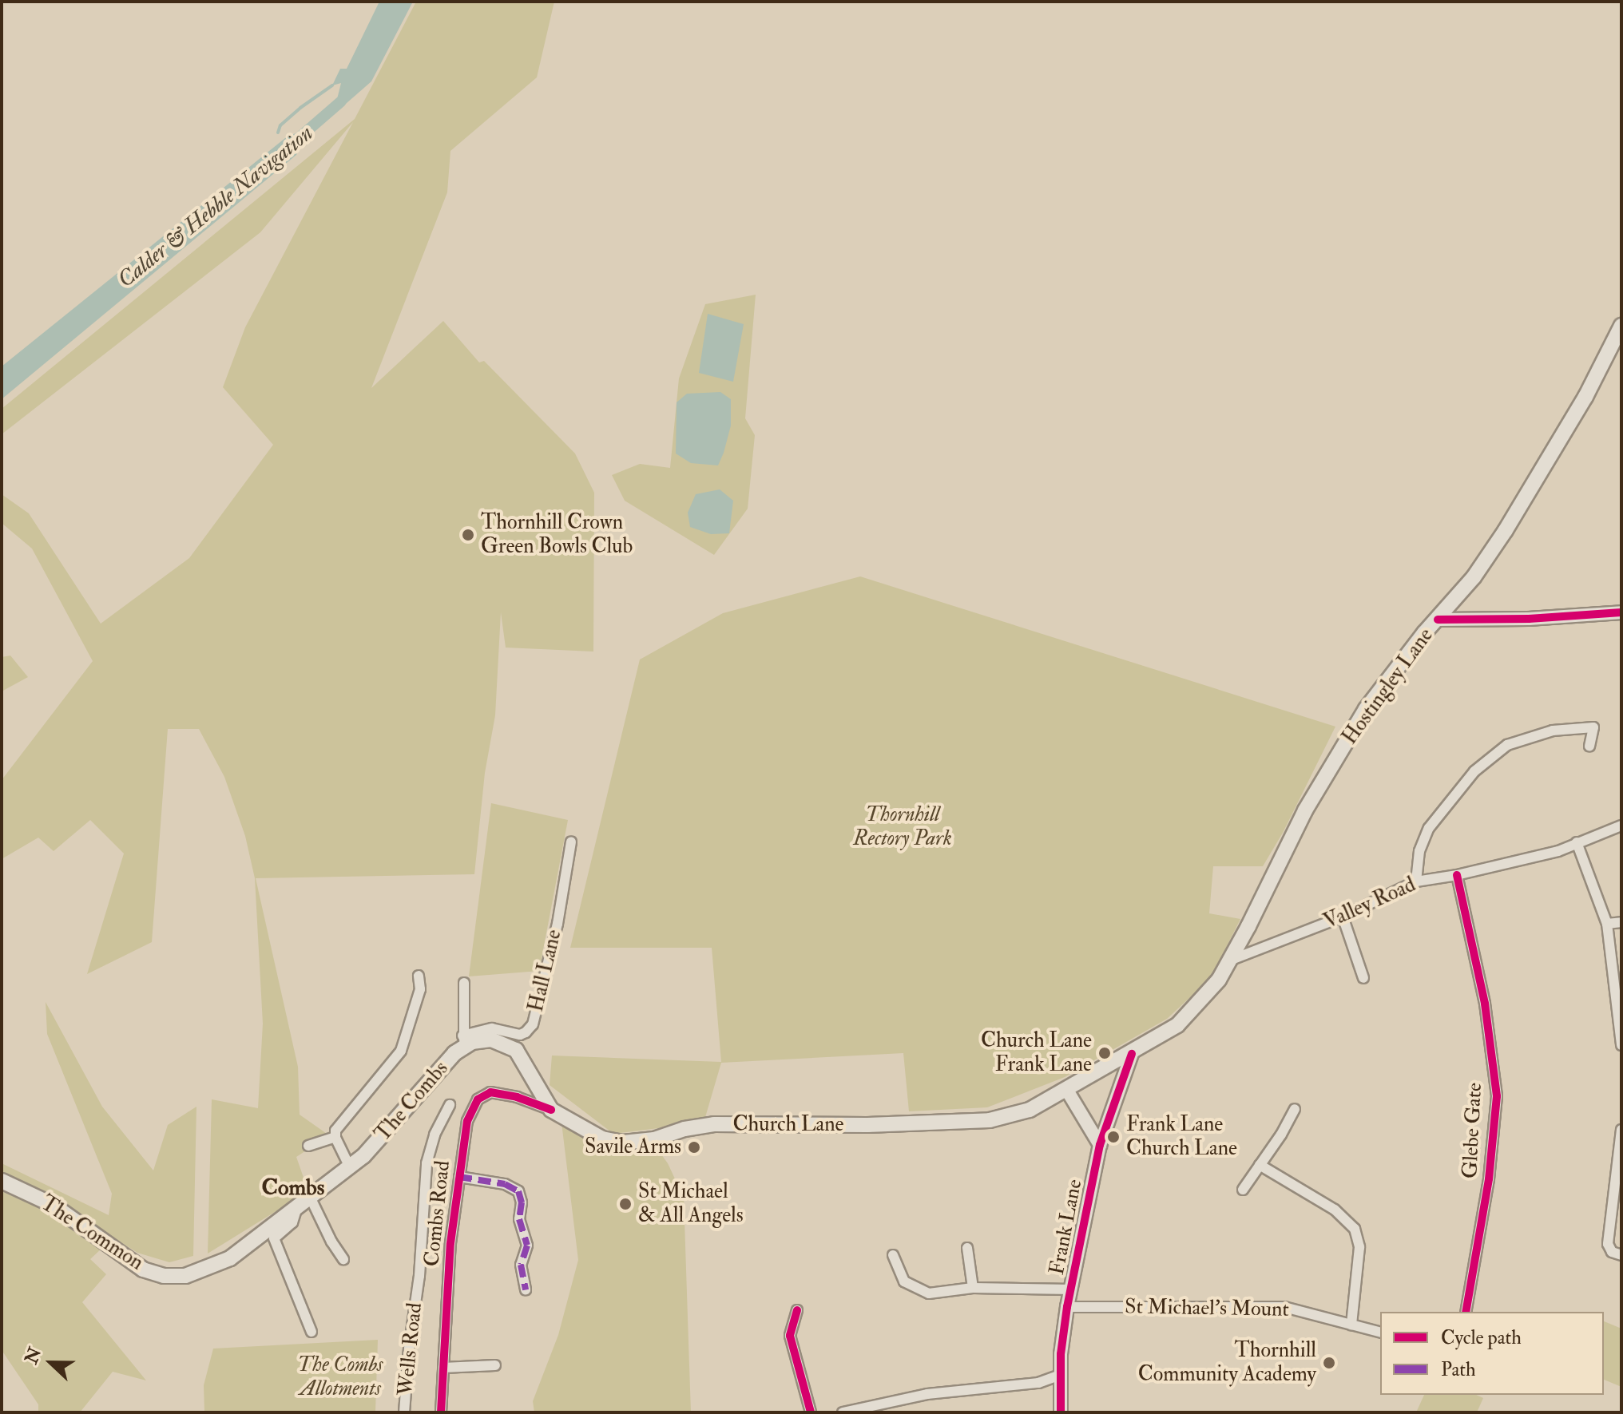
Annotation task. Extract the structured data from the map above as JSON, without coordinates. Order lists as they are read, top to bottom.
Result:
{
  "streets": {
    "main road": [
      "Hostingley Lane",
      "The Combs",
      "Church Lane",
      "The Common"
    ],
    "street": [
      "Valley Road",
      "Hall Lane",
      "Glebe Gate",
      "Combs Road",
      "Frank Lane",
      "St Michael's Mount",
      "Wells Road"
    ]
  },
  "crossings": [
    ["Hostingley Lane", "Valley Road"],
    ["Hostingley Lane", "Church Lane"],
    ["Hostingley Lane", "Frank Lane"],
    ["Valley Road", "Glebe Gate"],
    ["Hall Lane", "The Combs"],
    ["The Combs", "The Common"],
    ["Church Lane", "Combs Road"],
    ["Church Lane", "Frank Lane"],
    ["Frank Lane", "St Michael's Mount"]
  ],
  "districts": ["Combs"],
  "water": ["Calder & Hebble Navigation"],
  "parks": ["Thornhill Rectory Park", "The Combs Allotments"],
  "places": [
    "Thornhill Crown Green Bowls Club",
    "Church Lane Frank Lane",
    "Frank Lane Church Lane",
    "Savile Arms",
    "St Michael & All Angels",
    "Thornhill Community Academy"
  ],
  "legend": ["Cycle path", "Path"],
  "north": "left"
}
